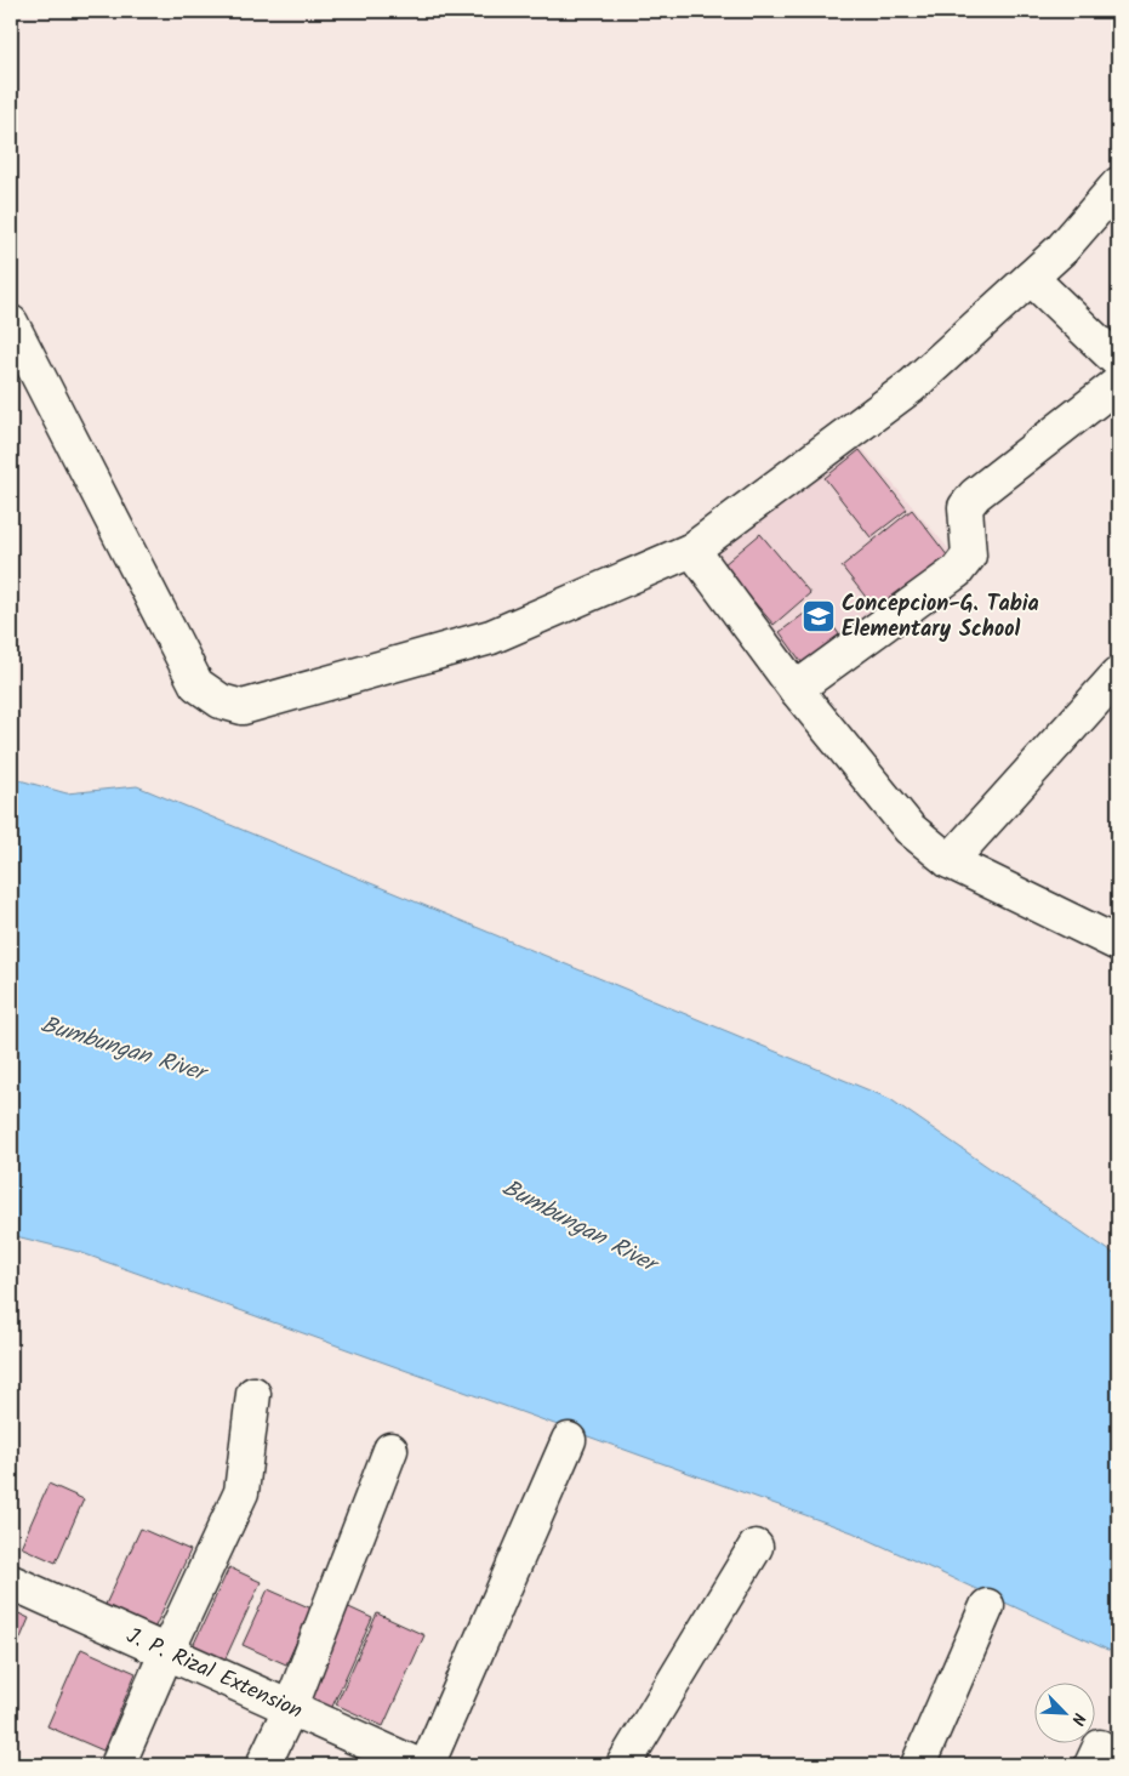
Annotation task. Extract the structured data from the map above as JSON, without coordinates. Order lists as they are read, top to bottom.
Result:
{
  "streets": {
    "street": ["J. P. Rizal Extension"]
  },
  "water": ["Bumbungan River"],
  "places": {
    "school or university": ["Concepcion-G. Tabia Elementary School"]
  },
  "north": "bottom right"
}
